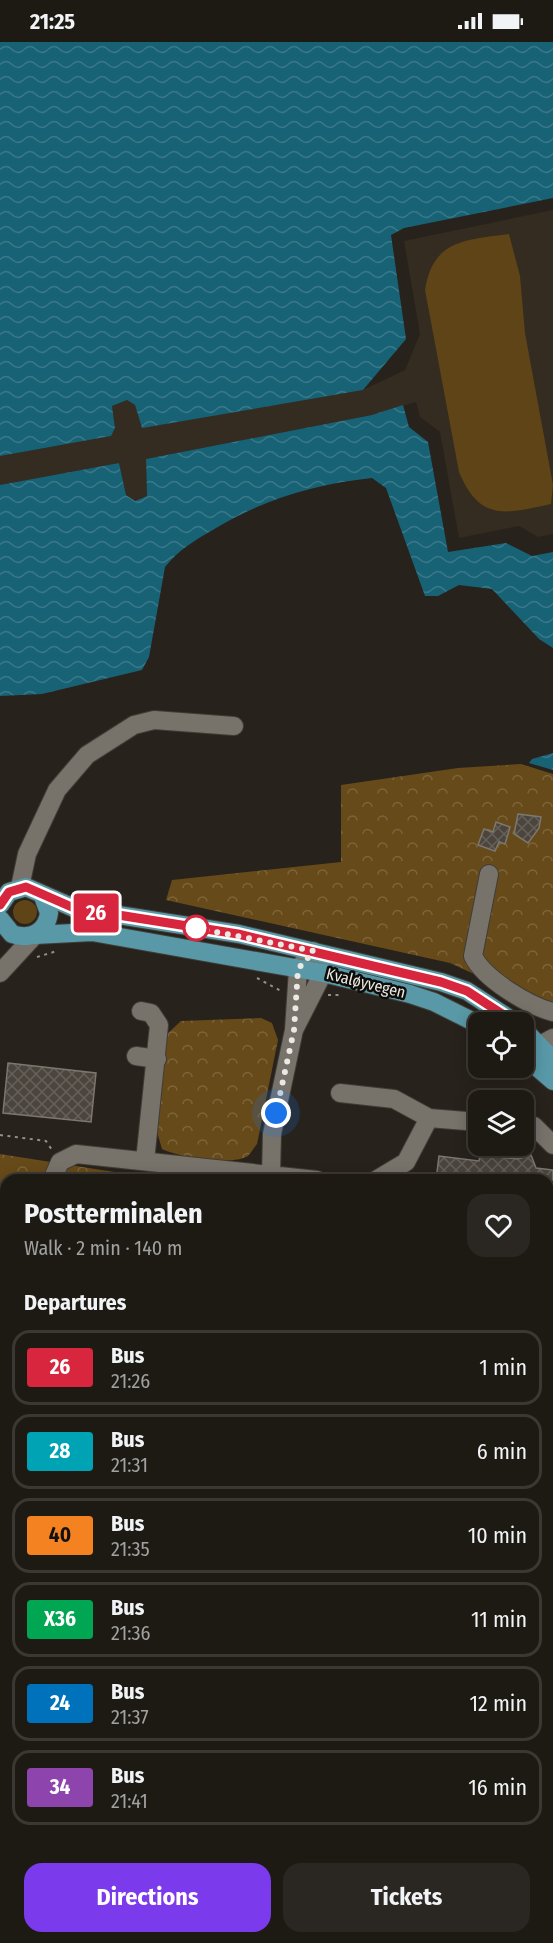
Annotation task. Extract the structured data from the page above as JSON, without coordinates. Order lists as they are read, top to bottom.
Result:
{
  "streets": {
    "main road": ["Kvaløyvegen"]
  },
  "lines": ["bus line 26"],
  "page": {
    "status": "21:25",
    "on_map": "26",
    "heading": [
      ["Postterminalen", "Walk · 2 min · 140 m"],
      "Departures"
    ],
    "list": [
      {
        "mark": "26",
        "name": "Bus",
        "note": "21:26",
        "value": "1 min"
      },
      {
        "mark": "28",
        "name": "Bus",
        "note": "21:31",
        "value": "6 min"
      },
      {
        "mark": "40",
        "name": "Bus",
        "note": "21:35",
        "value": "10 min"
      },
      {
        "mark": "X36",
        "name": "Bus",
        "note": "21:36",
        "value": "11 min"
      },
      {
        "mark": "24",
        "name": "Bus",
        "note": "21:37",
        "value": "12 min"
      },
      {
        "mark": "34",
        "name": "Bus",
        "note": "21:41",
        "value": "16 min"
      }
    ],
    "buttons": ["Directions", "Tickets"]
  }
}
